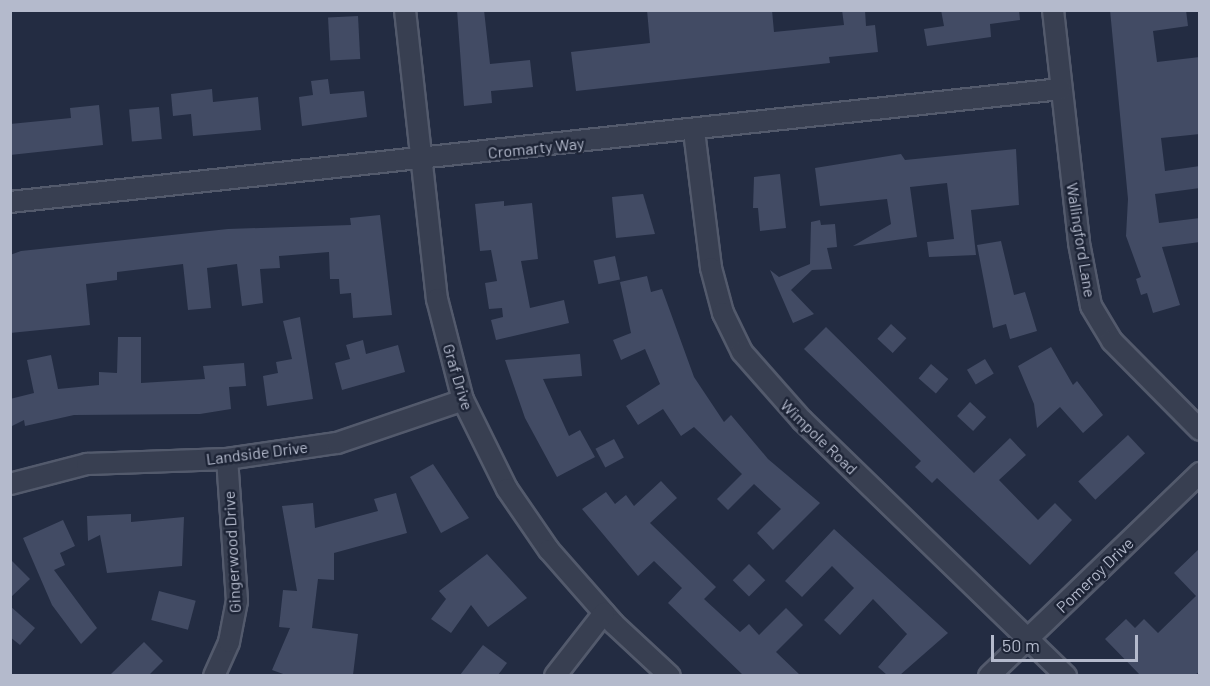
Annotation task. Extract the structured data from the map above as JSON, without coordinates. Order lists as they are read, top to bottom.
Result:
{
  "streets": {
    "street": [
      "Cromarty Way",
      "Wallingford Lane",
      "Graf Drive",
      "Wimpole Road",
      "Landside Drive",
      "Gingerwood Drive",
      "Pomeroy Drive"
    ]
  },
  "crossings": [
    ["Cromarty Way", "Wallingford Lane"],
    ["Cromarty Way", "Graf Drive"],
    ["Cromarty Way", "Wimpole Road"],
    ["Graf Drive", "Landside Drive"],
    ["Wimpole Road", "Pomeroy Drive"],
    ["Landside Drive", "Gingerwood Drive"]
  ],
  "scale_bar": "50 m"
}
